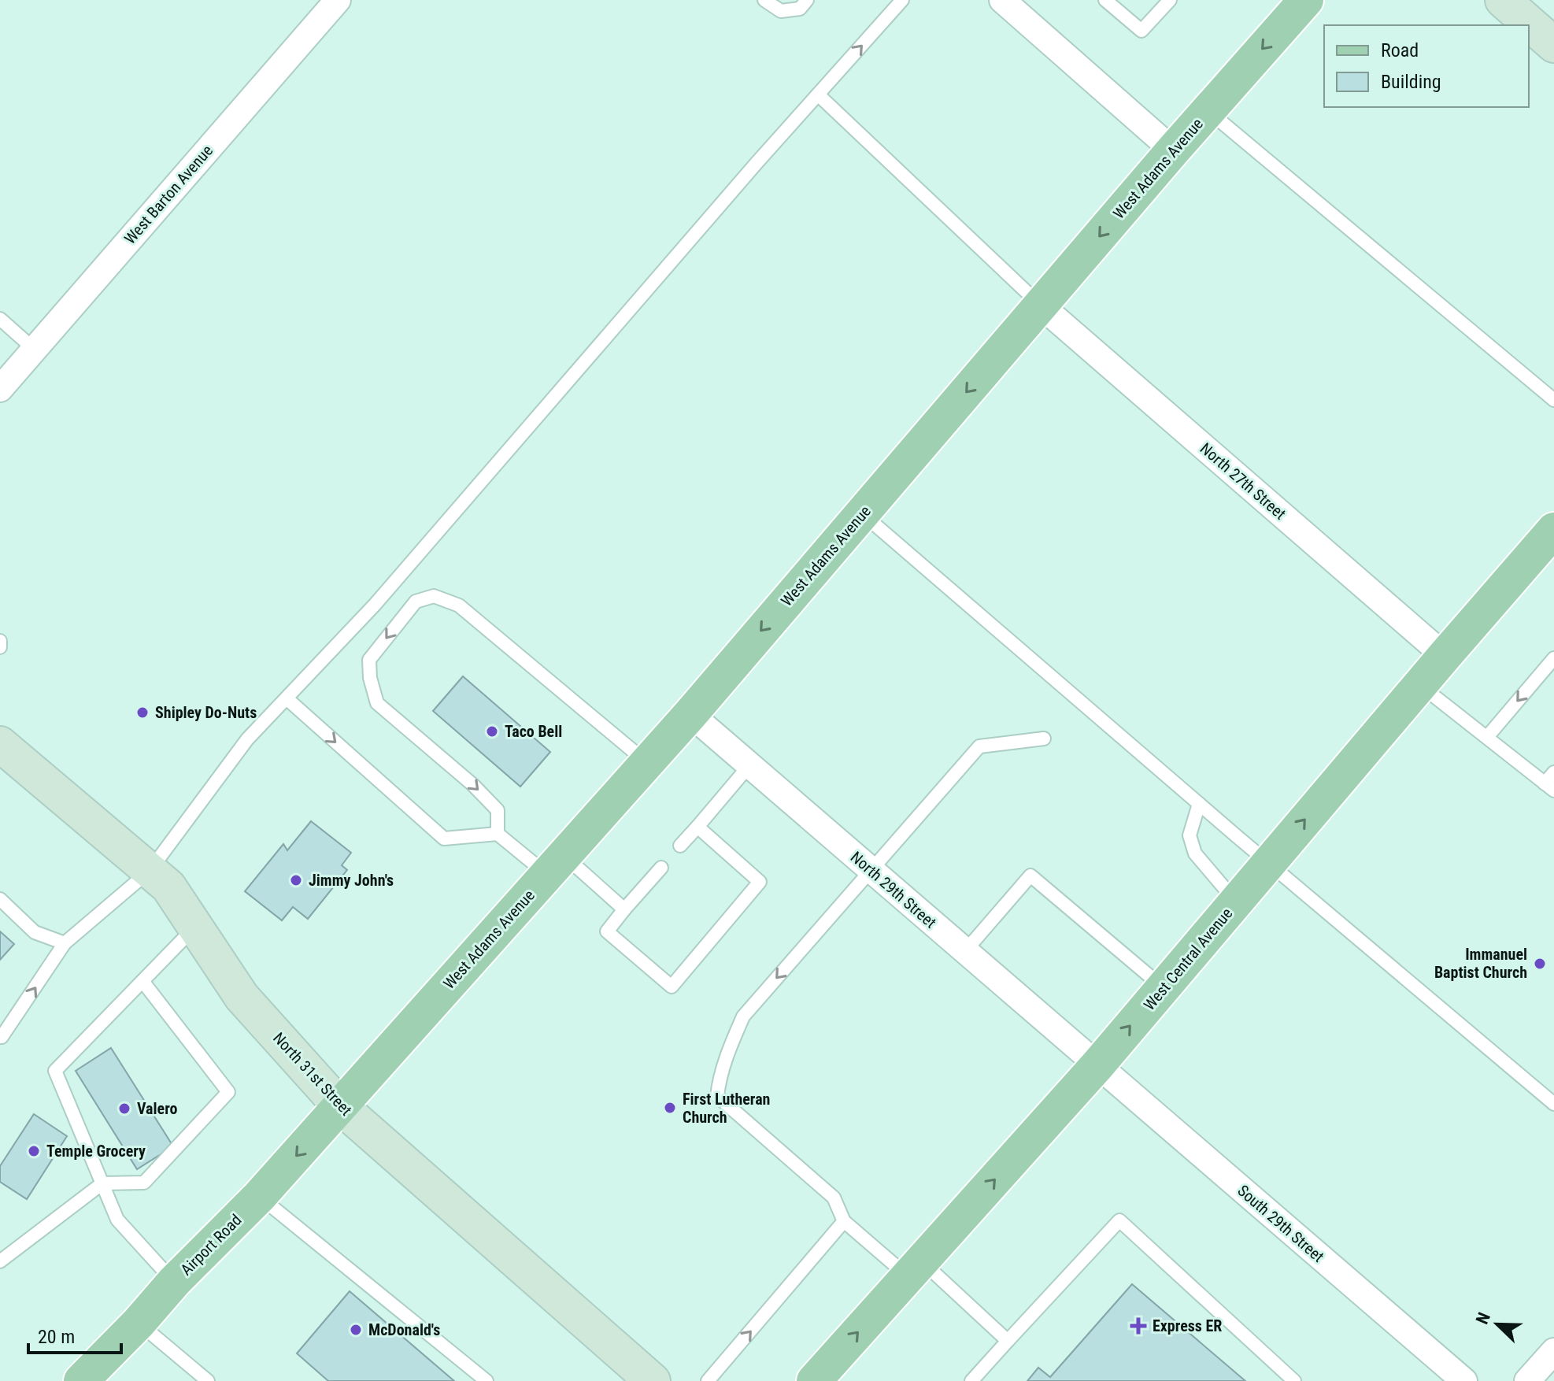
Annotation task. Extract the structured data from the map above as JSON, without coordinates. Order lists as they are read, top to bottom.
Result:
{
  "streets": {
    "main road": ["West Adams Avenue", "West Central Avenue", "Airport Road"],
    "street": [
      "West Barton Avenue",
      "North 27th Street",
      "North 29th Street",
      "North 31st Street",
      "South 29th Street"
    ]
  },
  "crossings": [
    ["West Adams Avenue", "North 27th Street"],
    ["West Adams Avenue", "North 29th Street"],
    ["West Adams Avenue", "North 31st Street"],
    ["West Adams Avenue", "Airport Road"],
    ["North 27th Street", "West Central Avenue"],
    ["North 29th Street", "West Central Avenue"],
    ["North 29th Street", "South 29th Street"],
    ["West Central Avenue", "South 29th Street"],
    ["North 31st Street", "Airport Road"]
  ],
  "one_way": ["West Adams Avenue", "West Central Avenue"],
  "places": {
    "other": [
      "Shipley Do-Nuts",
      "Taco Bell",
      "Jimmy John's",
      "Immanuel Baptist Church",
      "First Lutheran Church",
      "Valero",
      "Temple Grocery",
      "McDonald's"
    ],
    "health": ["Express ER"]
  },
  "legend": ["Road", "Building"],
  "scale_bar": "20 m",
  "north": "top left"
}
